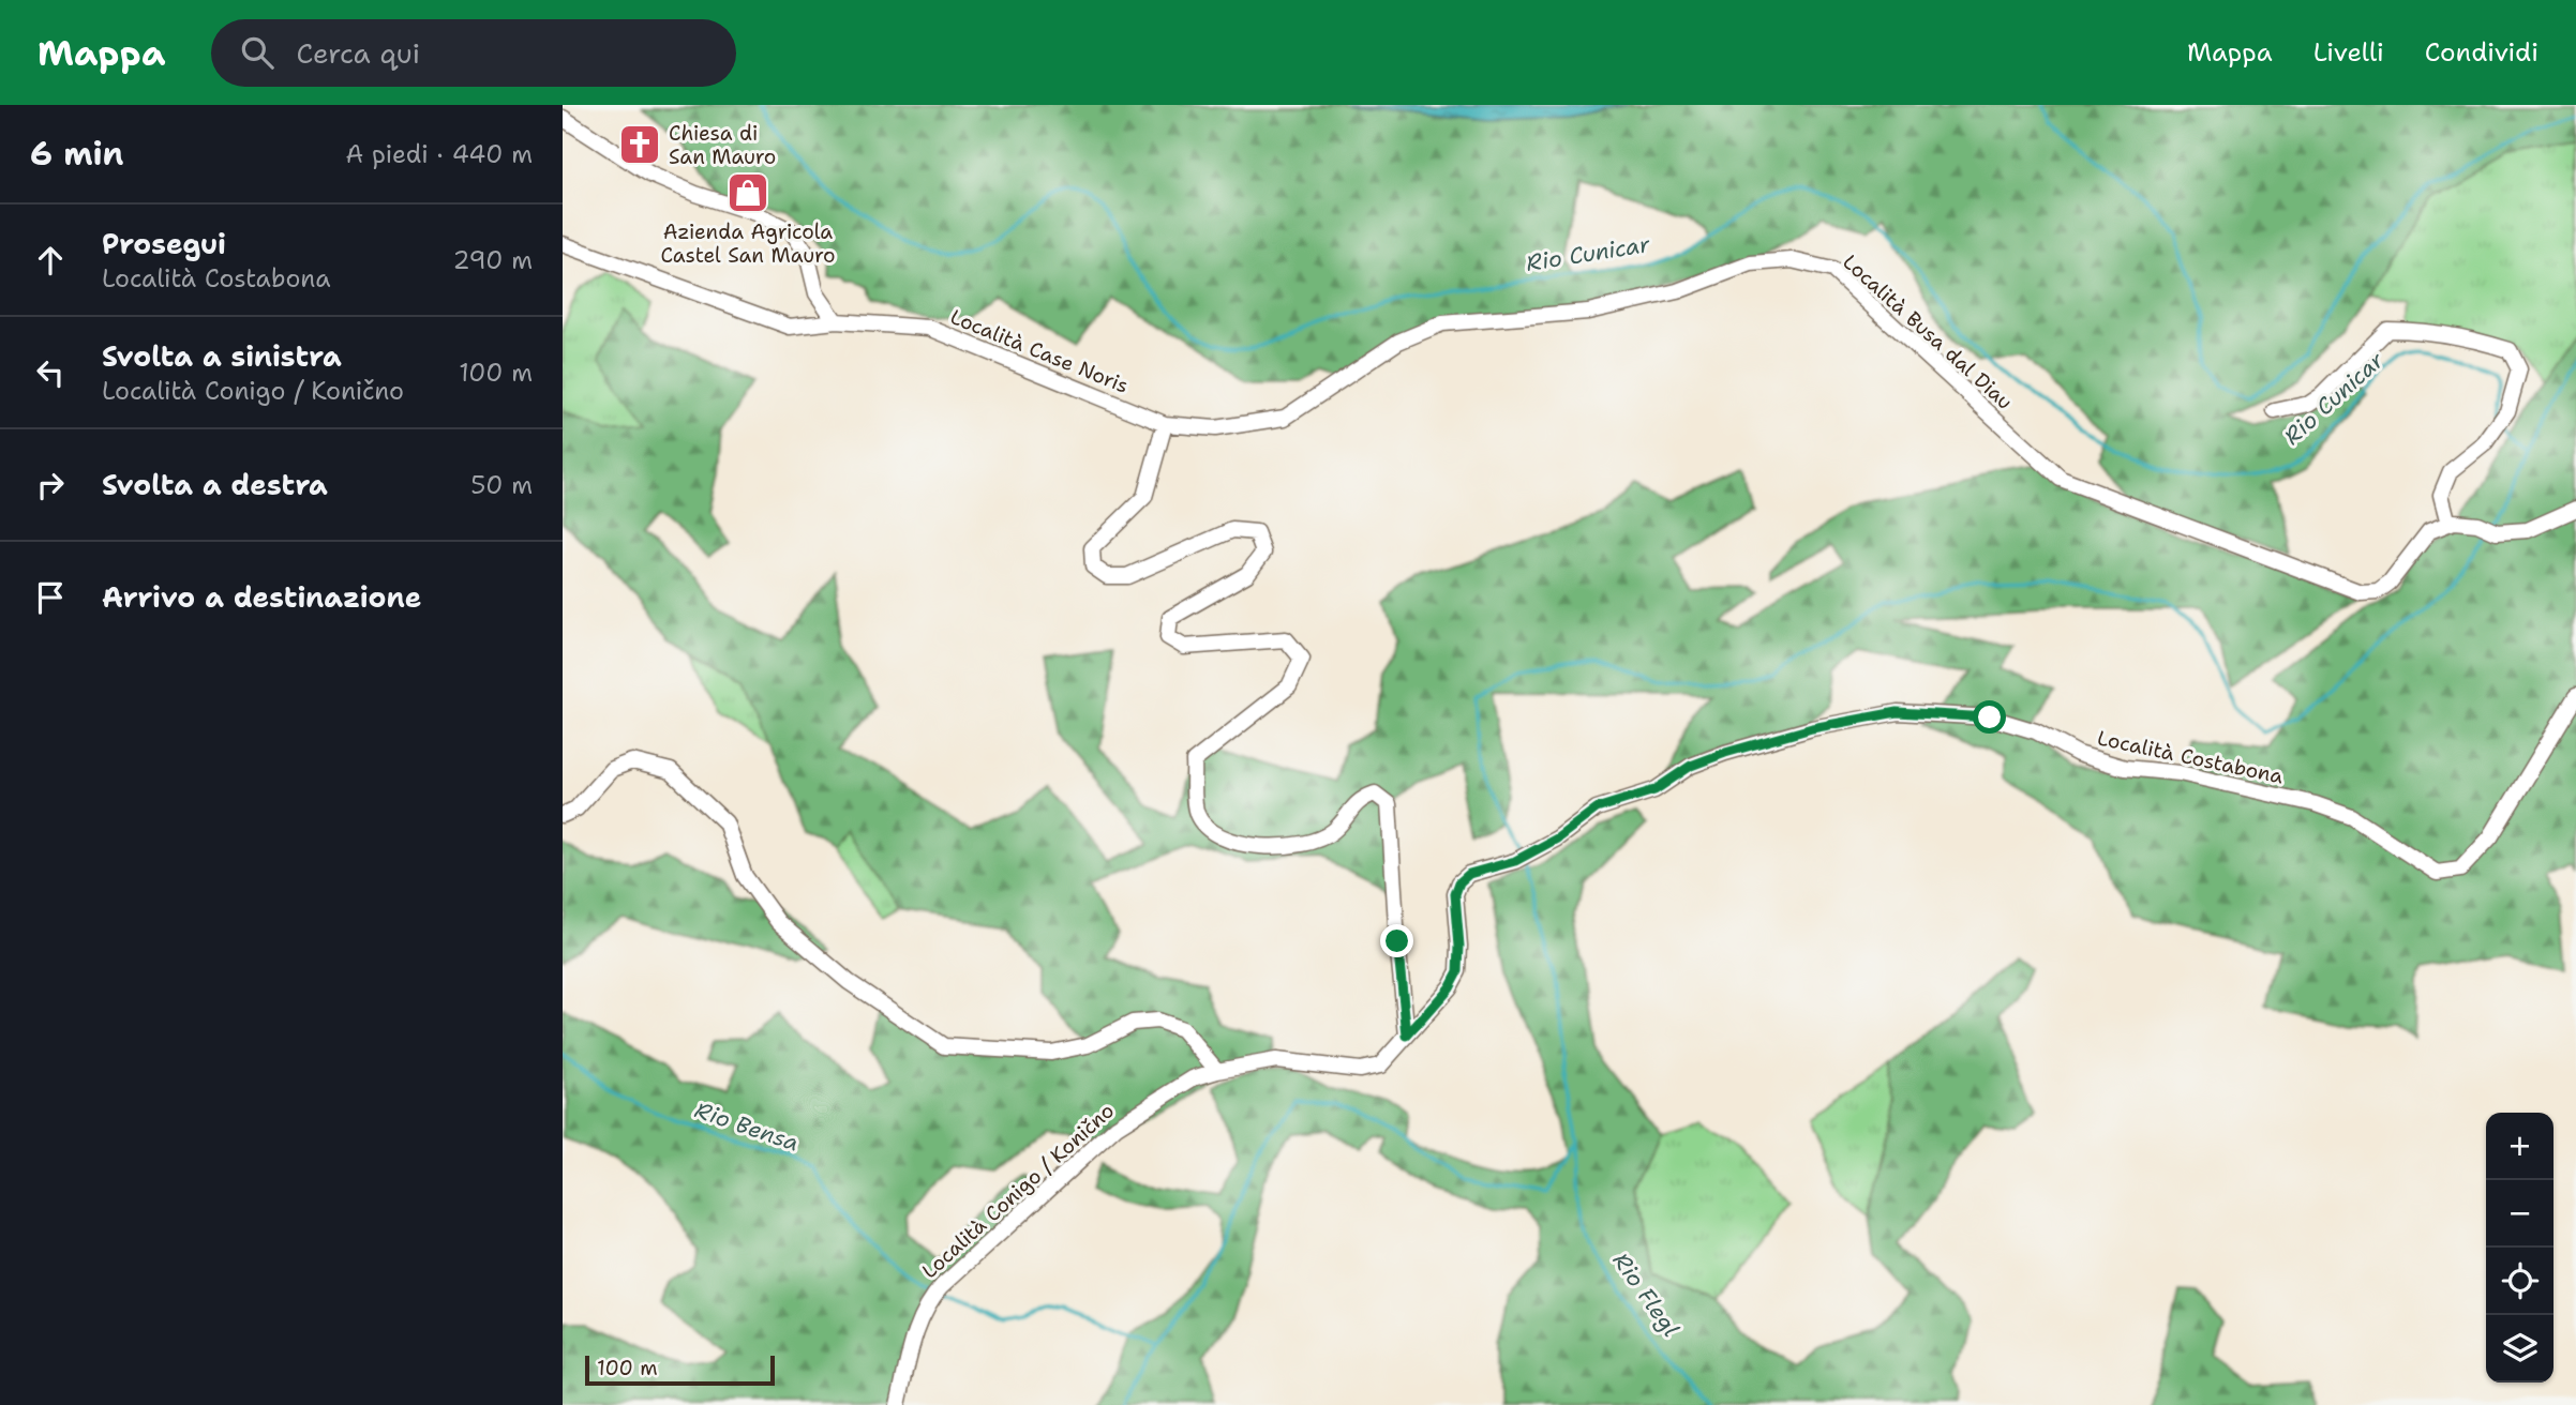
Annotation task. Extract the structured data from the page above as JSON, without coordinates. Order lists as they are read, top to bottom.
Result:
{
  "streets": {
    "street": [
      "Località Busa dal Diau",
      "Località Case Noris",
      "Località Costabona",
      "Località Conigo / Konično"
    ]
  },
  "crossings": [
    ["Località Busa dal Diau", "Località Case Noris"],
    ["Località Costabona", "Località Conigo / Konično"]
  ],
  "water": ["Rio Cunicar", "Rio Bensa", "Rio Flegl"],
  "places": {
    "church": ["Chiesa di San Mauro"],
    "shop": ["Azienda Agricola Castel San Mauro"]
  },
  "scale_bar": "100 m",
  "page": {
    "header": "Mappa",
    "search": "Cerca qui",
    "nav": ["Mappa", "Livelli", "Condividi"],
    "heading": ["6 min", "A piedi · 440 m"],
    "list": [
      ["Prosegui", "Località Costabona", "290 m"],
      ["Svolta a sinistra", "Località Conigo / Konično", "100 m"],
      ["Svolta a destra", "50 m"],
      "Arrivo a destinazione"
    ],
    "map_buttons": ["+", "−"],
    "scale": "100 m"
  }
}
